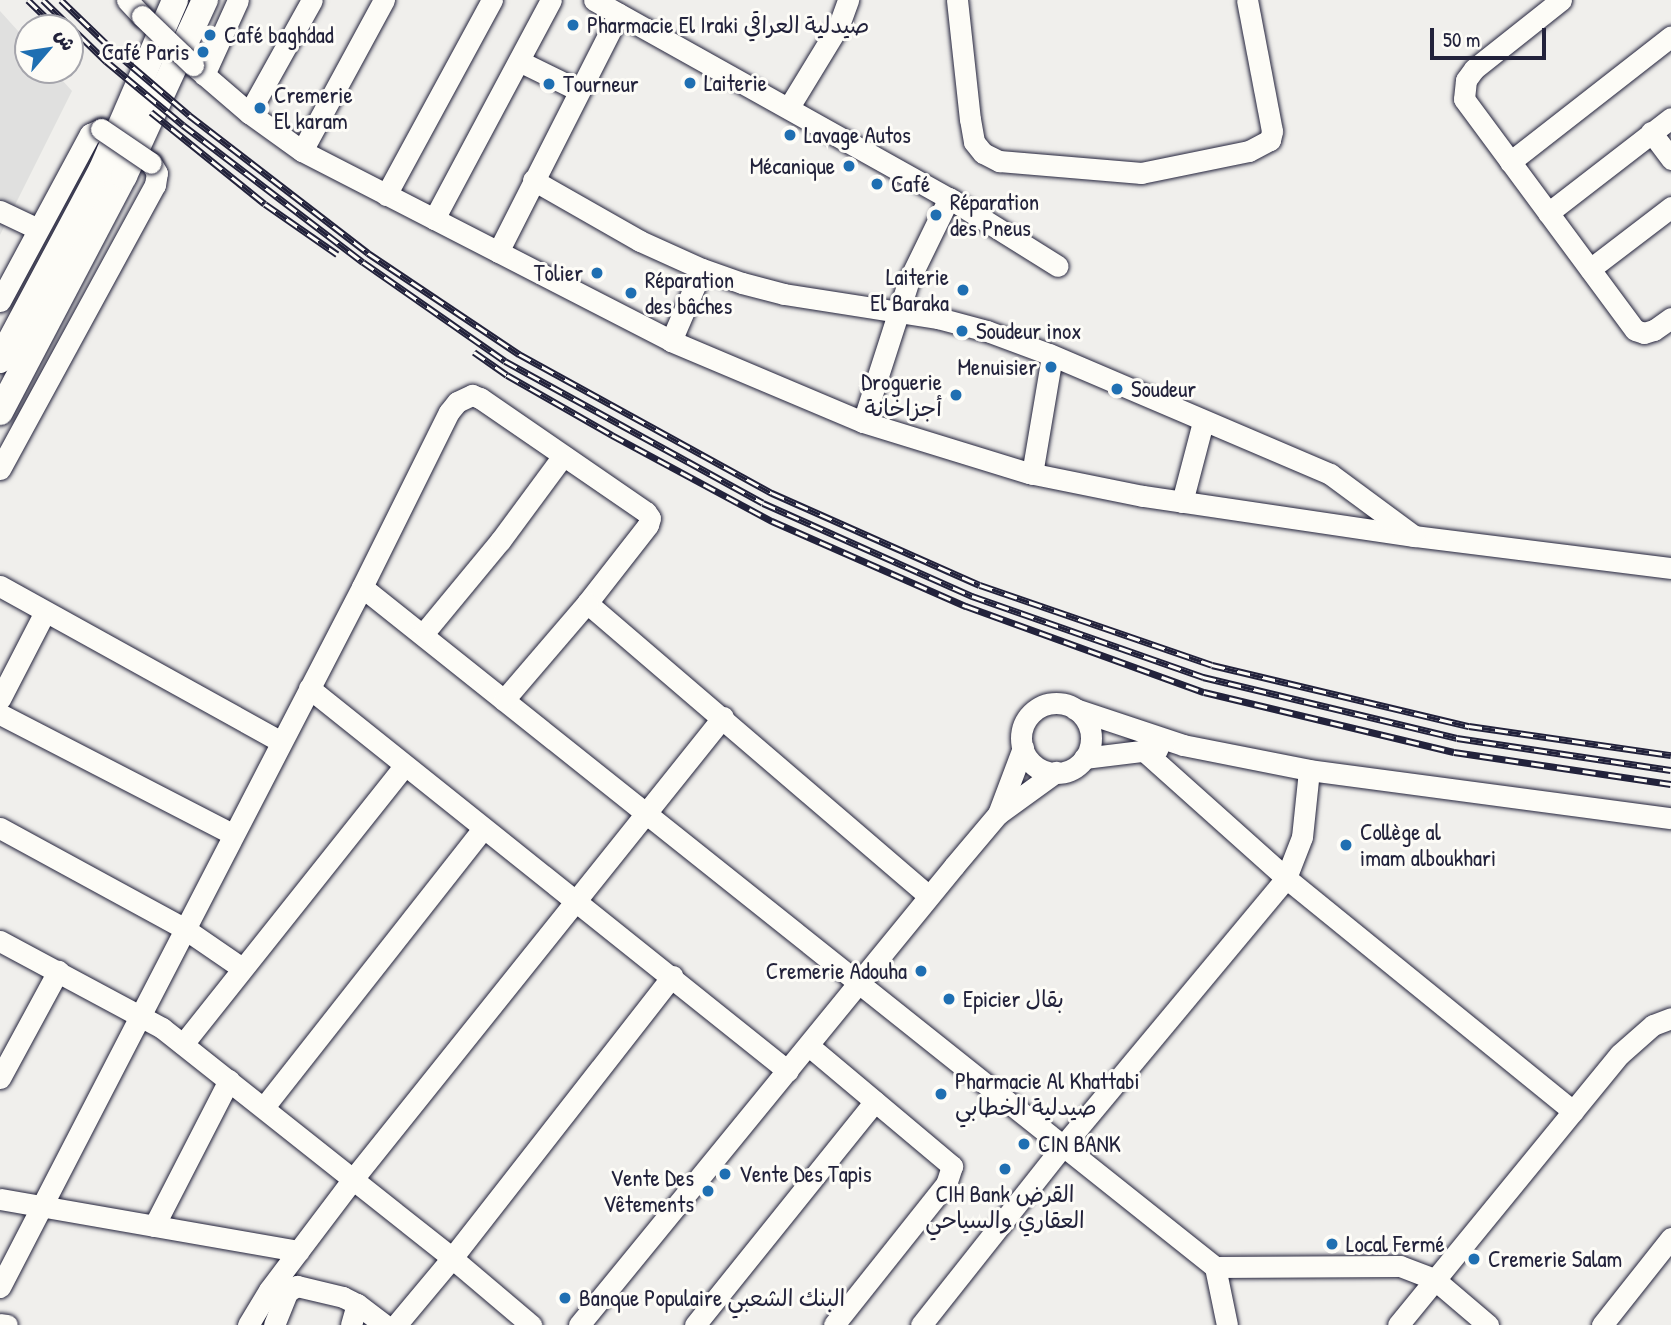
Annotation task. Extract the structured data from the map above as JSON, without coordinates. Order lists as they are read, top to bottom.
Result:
{
  "places": [
    "Pharmacie El Iraki صيدلية العراقي",
    "Café baghdad",
    "Café Paris",
    "Laiterie",
    "Tourneur",
    "Cremerie El karam",
    "Lavage Autos",
    "Mécanique",
    "Café",
    "Réparation des Pneus",
    "Tolier",
    "Laiterie El Baraka",
    "Réparation des bâches",
    "Soudeur inox",
    "Menuisier",
    "Soudeur",
    "Droguerie أجزاخانة",
    "Collège al imam alboukhari",
    "Cremerie Adouha",
    "Epicier بقال",
    "Pharmacie Al Khattabi صيدلية الخطابي",
    "CIN BANK",
    "CIH Bank القرض العقاري والسياحي",
    "Vente Des Tapis",
    "Vente Des Vêtements",
    "Local Fermé",
    "Cremerie Salam",
    "Banque Populaire البنك الشعبي"
  ],
  "scale_bar": "50 m",
  "north": "top right"
}
